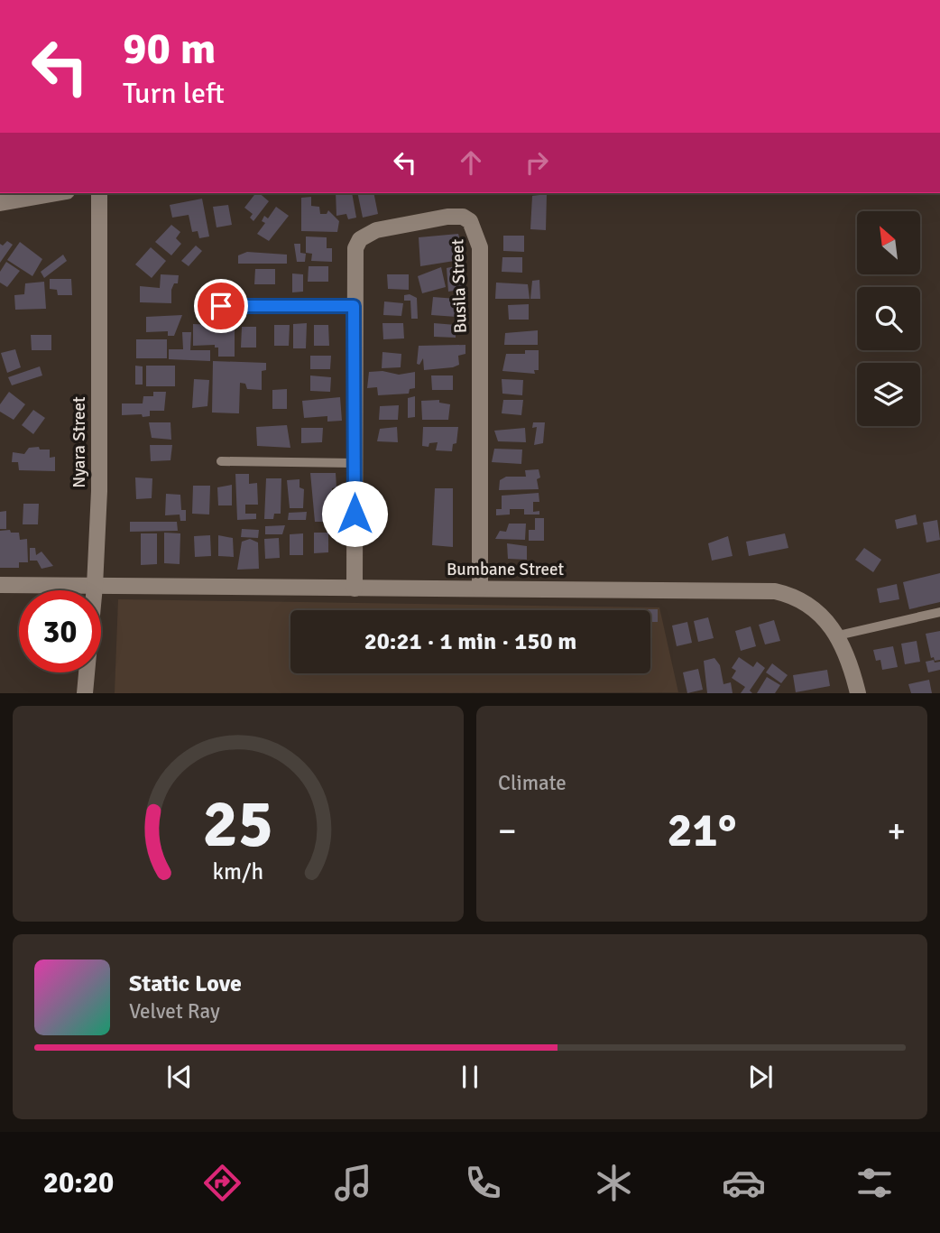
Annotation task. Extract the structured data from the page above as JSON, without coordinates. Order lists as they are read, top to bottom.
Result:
{
  "streets": {
    "street": ["Busila Street", "Nyara Street", "Bumbane Street"]
  },
  "crossings": [
    ["Busila Street", "Bumbane Street"],
    ["Nyara Street", "Bumbane Street"]
  ],
  "north": "top left",
  "page": {
    "turn": ["90 m", "Turn left"],
    "limit": "30",
    "trip": "20:21 · 1 min · 150 m",
    "tile": "Climate",
    "heat": ["−", "21°", "+"],
    "song": ["Static Love", "Velvet Ray"],
    "tabs": "20:20",
    "gauge": ["25", "km/h"]
  }
}
